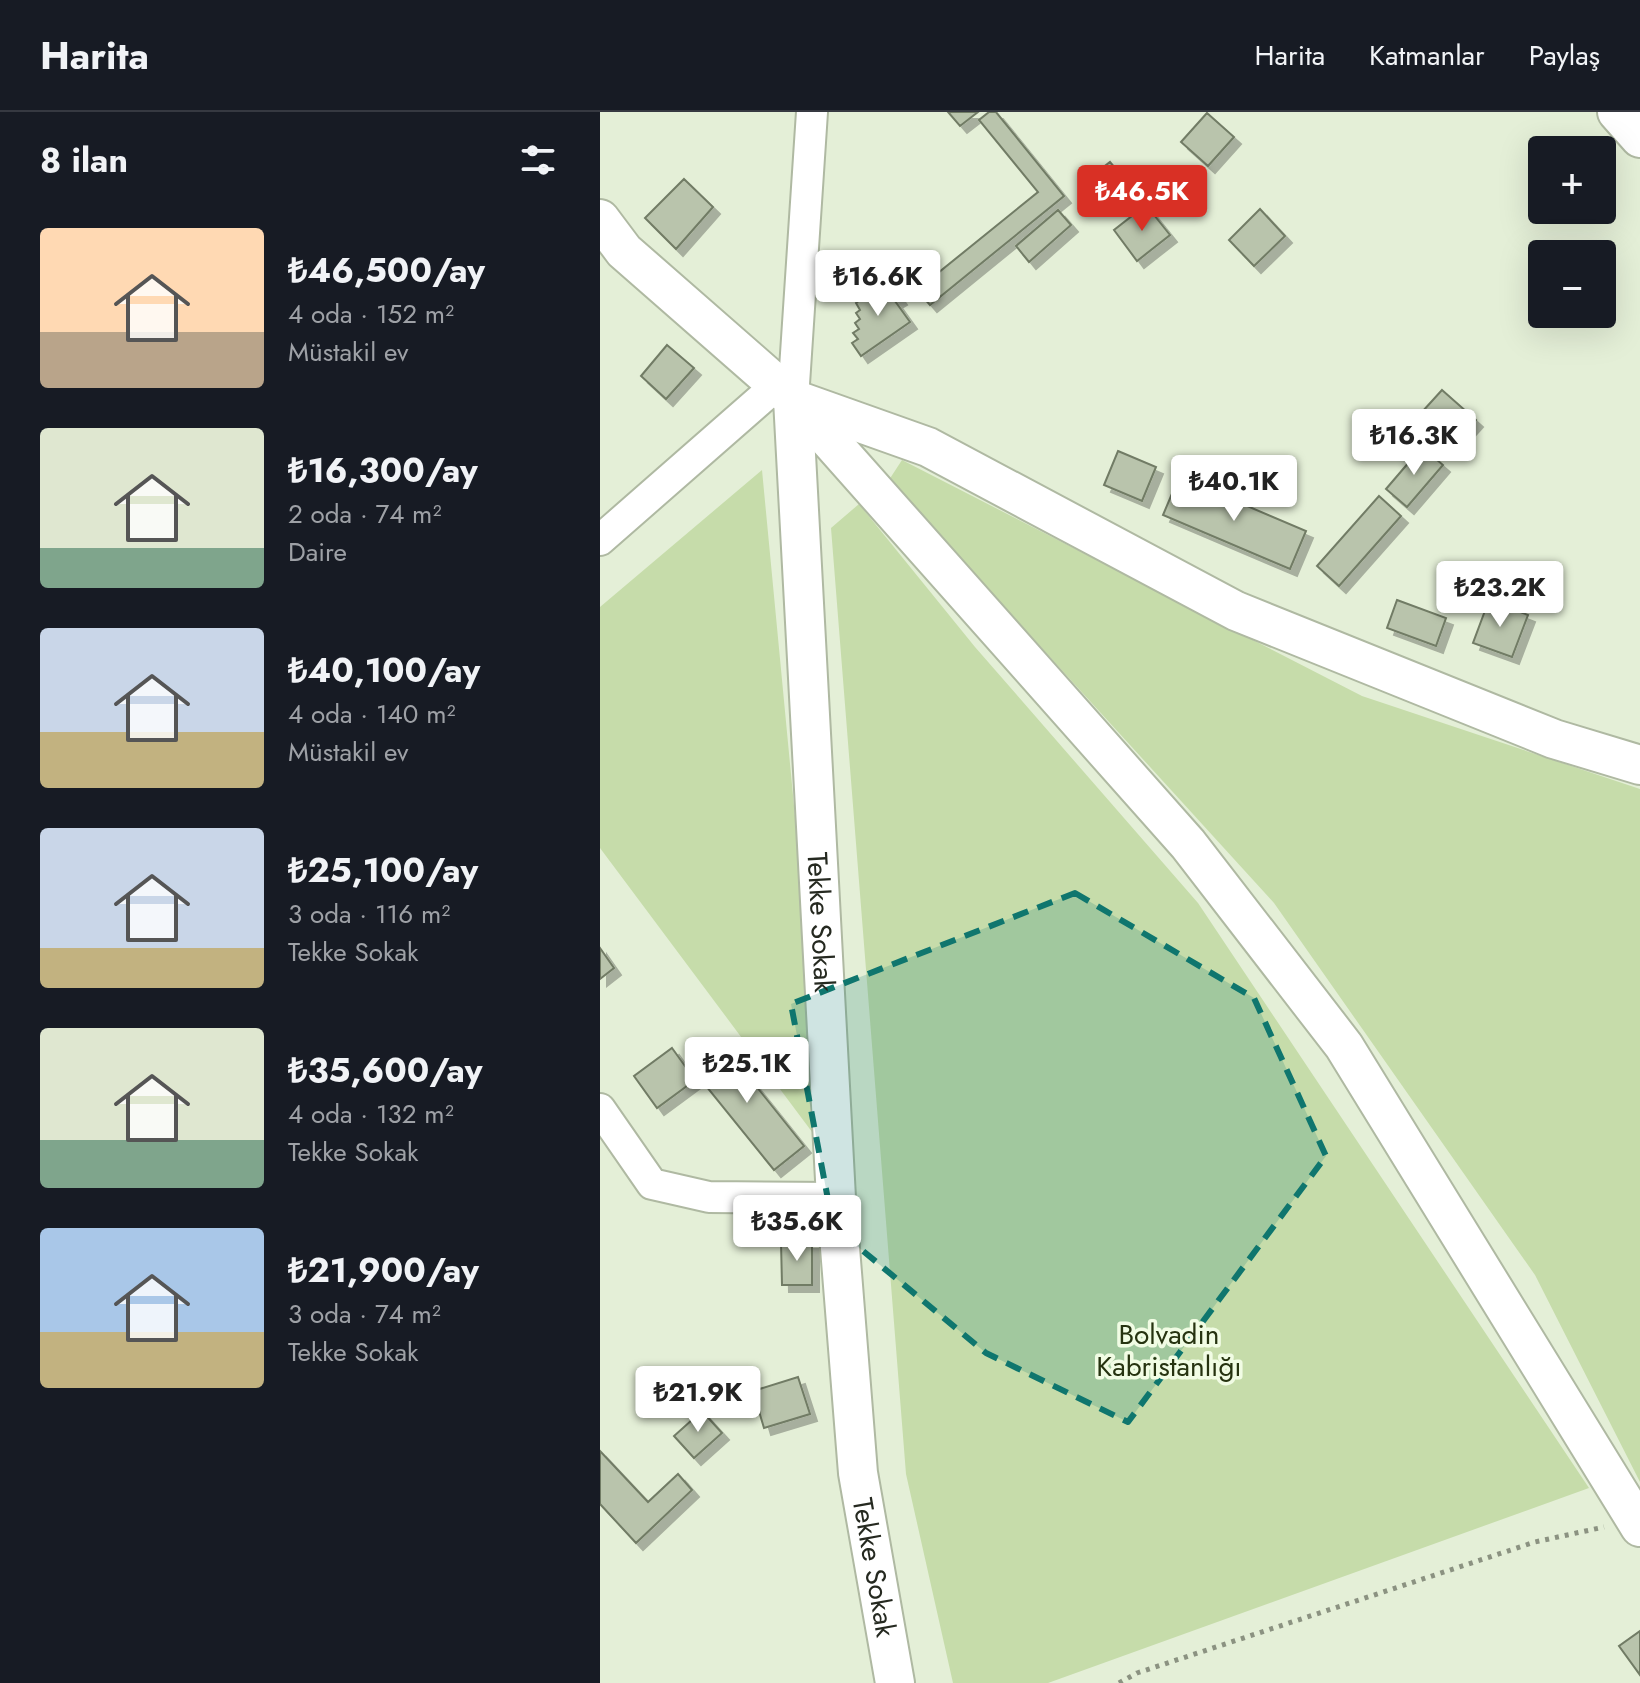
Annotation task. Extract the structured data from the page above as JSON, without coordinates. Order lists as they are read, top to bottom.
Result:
{
  "streets": {
    "street": ["Tekke Sokak"]
  },
  "parks": ["Bolvadin Kabristanlığı"],
  "page": {
    "header": "Harita",
    "nav": ["Harita", "Katmanlar", "Paylaş"],
    "heading": "8 ilan",
    "map_buttons": ["+", "−"],
    "price": [
      "₺46.5K",
      "₺16.6K",
      "₺16.3K",
      "₺40.1K",
      "₺23.2K",
      "₺25.1K",
      "₺35.6K",
      "₺21.9K"
    ],
    "list": [
      {
        "name": "₺46,500/ay",
        "note": "4 oda · 152 m² · Müstakil ev"
      },
      {
        "name": "₺16,300/ay",
        "note": "2 oda · 74 m² · Daire"
      },
      {
        "name": "₺40,100/ay",
        "note": "4 oda · 140 m² · Müstakil ev"
      },
      {
        "name": "₺25,100/ay",
        "note": "3 oda · 116 m² · Tekke Sokak"
      },
      {
        "name": "₺35,600/ay",
        "note": "4 oda · 132 m² · Tekke Sokak"
      },
      {
        "name": "₺21,900/ay",
        "note": "3 oda · 74 m² · Tekke Sokak"
      }
    ]
  }
}
